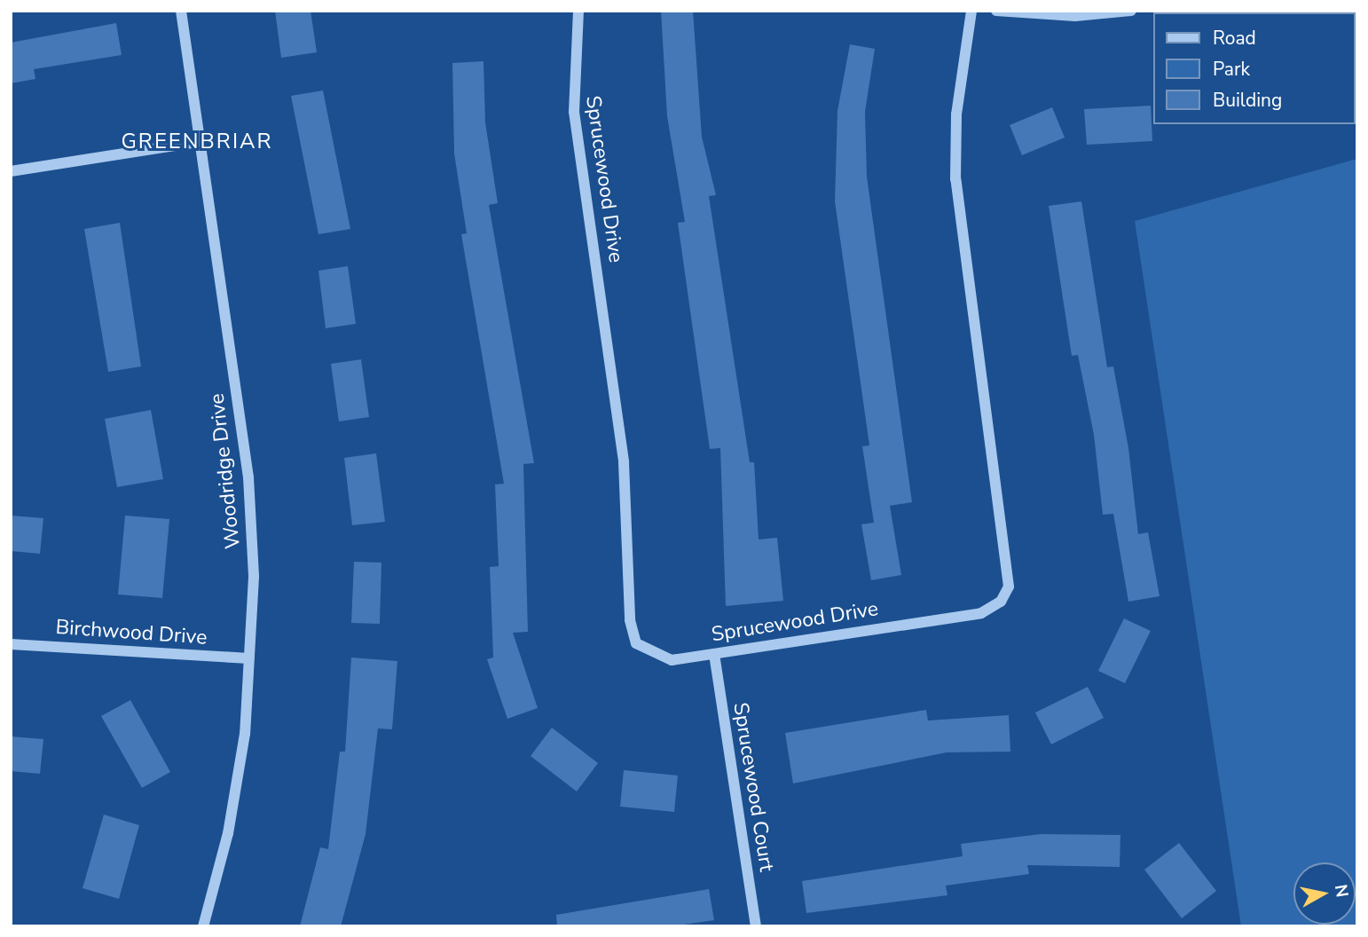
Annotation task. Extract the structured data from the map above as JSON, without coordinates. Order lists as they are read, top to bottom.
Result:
{
  "streets": {
    "street": [
      "Sprucewood Drive",
      "Woodridge Drive",
      "Birchwood Drive",
      "Sprucewood Court"
    ]
  },
  "crossings": [
    ["Sprucewood Drive", "Sprucewood Court"],
    ["Woodridge Drive", "Birchwood Drive"]
  ],
  "districts": ["GREENBRIAR"],
  "legend": ["Road", "Park", "Building"],
  "north": "right"
}
